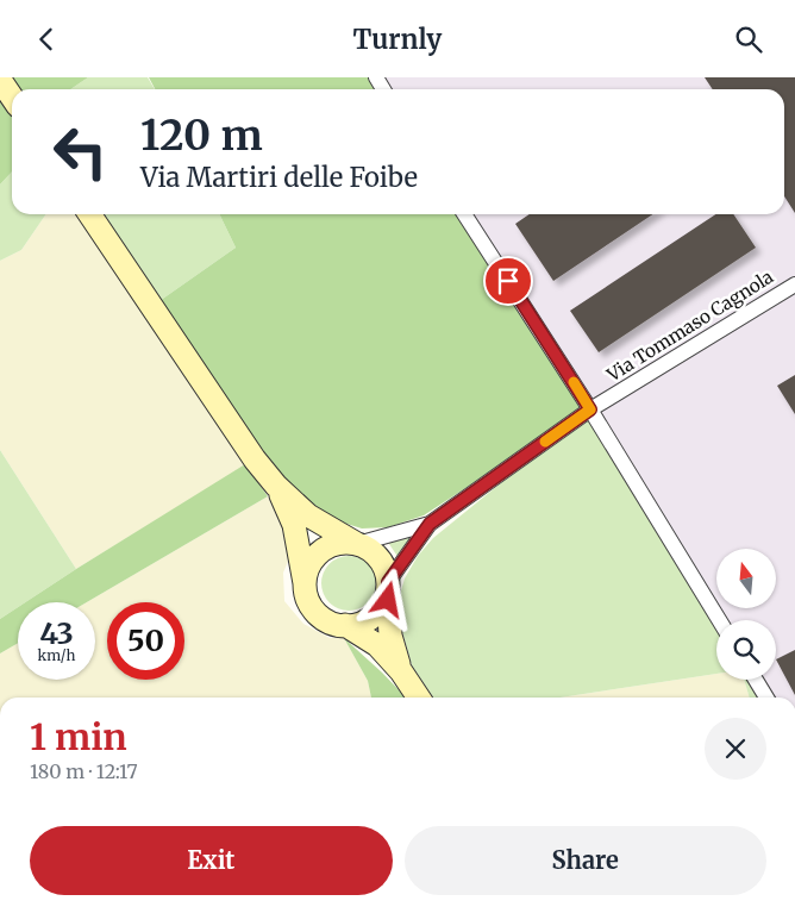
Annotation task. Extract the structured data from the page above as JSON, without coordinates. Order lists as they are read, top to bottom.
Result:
{
  "streets": {
    "street": ["Via Tommaso Cagnola"]
  },
  "north": "top",
  "page": {
    "header": "Turnly",
    "turn": ["120 m", "Via Martiri delle Foibe"],
    "speed": "43 km/h",
    "limit": "50",
    "heading": ["1 min", "180 m · 12:17"],
    "buttons": ["Exit", "Share"]
  }
}
